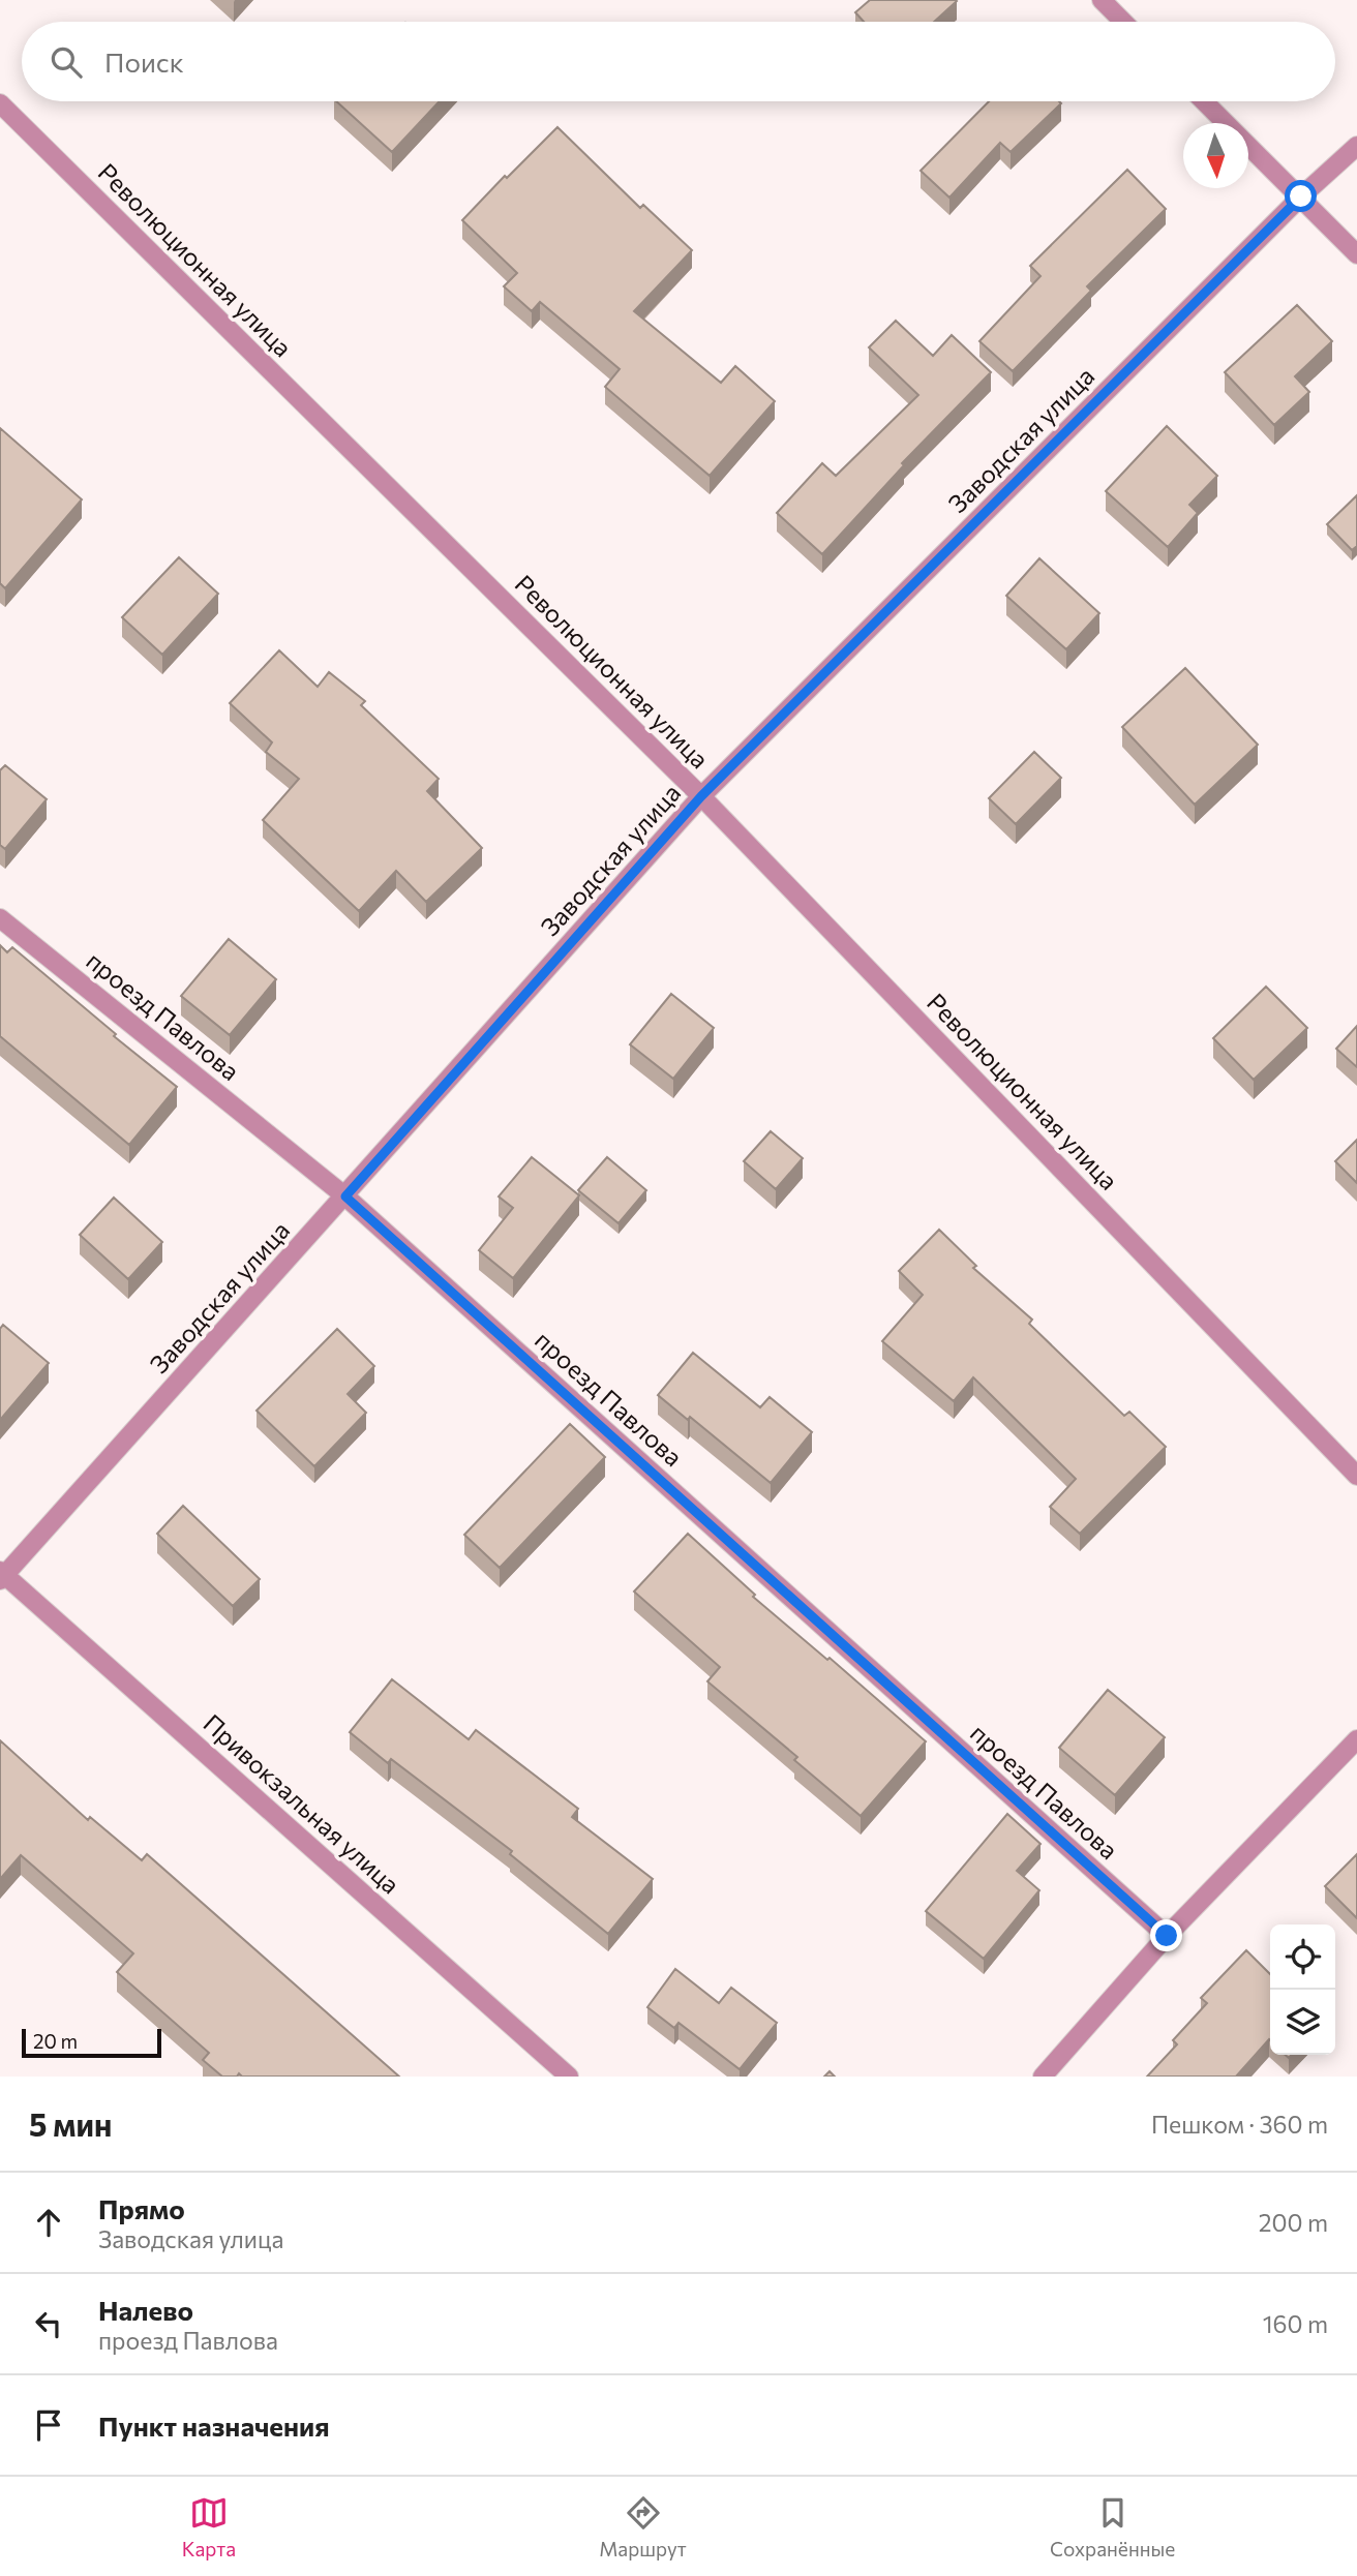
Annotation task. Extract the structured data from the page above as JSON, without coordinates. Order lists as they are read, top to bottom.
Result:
{
  "streets": {
    "street": [
      "Революционная улица",
      "Заводская улица",
      "проезд Павлова",
      "Привокзальная улица"
    ]
  },
  "crossings": [
    ["Революционная улица", "Заводская улица"],
    ["Заводская улица", "проезд Павлова"],
    ["Заводская улица", "Привокзальная улица"]
  ],
  "scale_bar": "20 m",
  "north": "bottom",
  "page": {
    "search": "Поиск",
    "scale": "20 m",
    "heading": ["5 мин", "Пешком · 360 m"],
    "list": [
      ["Прямо", "Заводская улица", "200 m"],
      ["Налево", "проезд Павлова", "160 m"],
      "Пункт назначения"
    ],
    "nav": ["Карта", "Маршрут", "Сохранённые"]
  }
}
